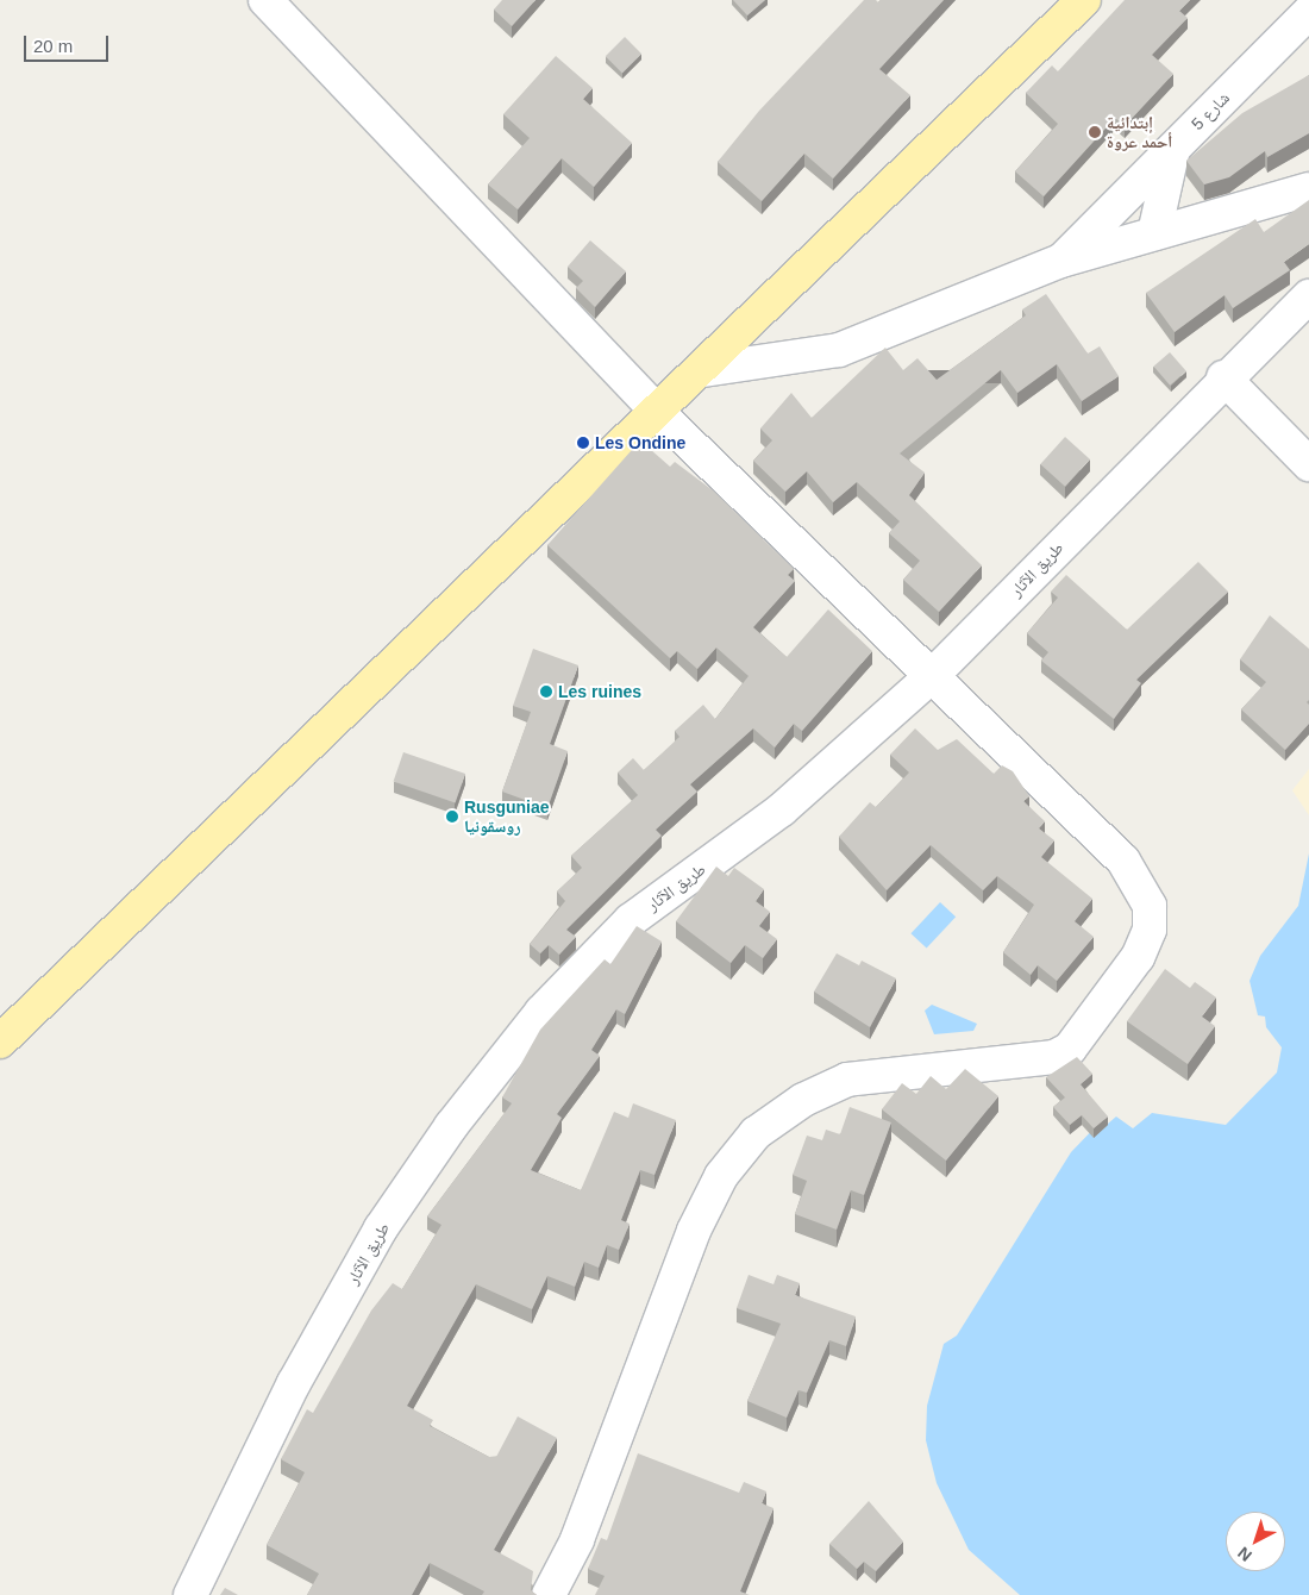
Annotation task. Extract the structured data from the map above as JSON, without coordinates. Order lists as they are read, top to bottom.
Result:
{
  "streets": {
    "street": ["شارع 5", "طريق الآثار"]
  },
  "places": [
    "إبتدائية أحمد عروة",
    "Les Ondine",
    "Les ruines",
    "Rusguniae روسقونيا"
  ],
  "scale_bar": "20 m",
  "north": "bottom left"
}
